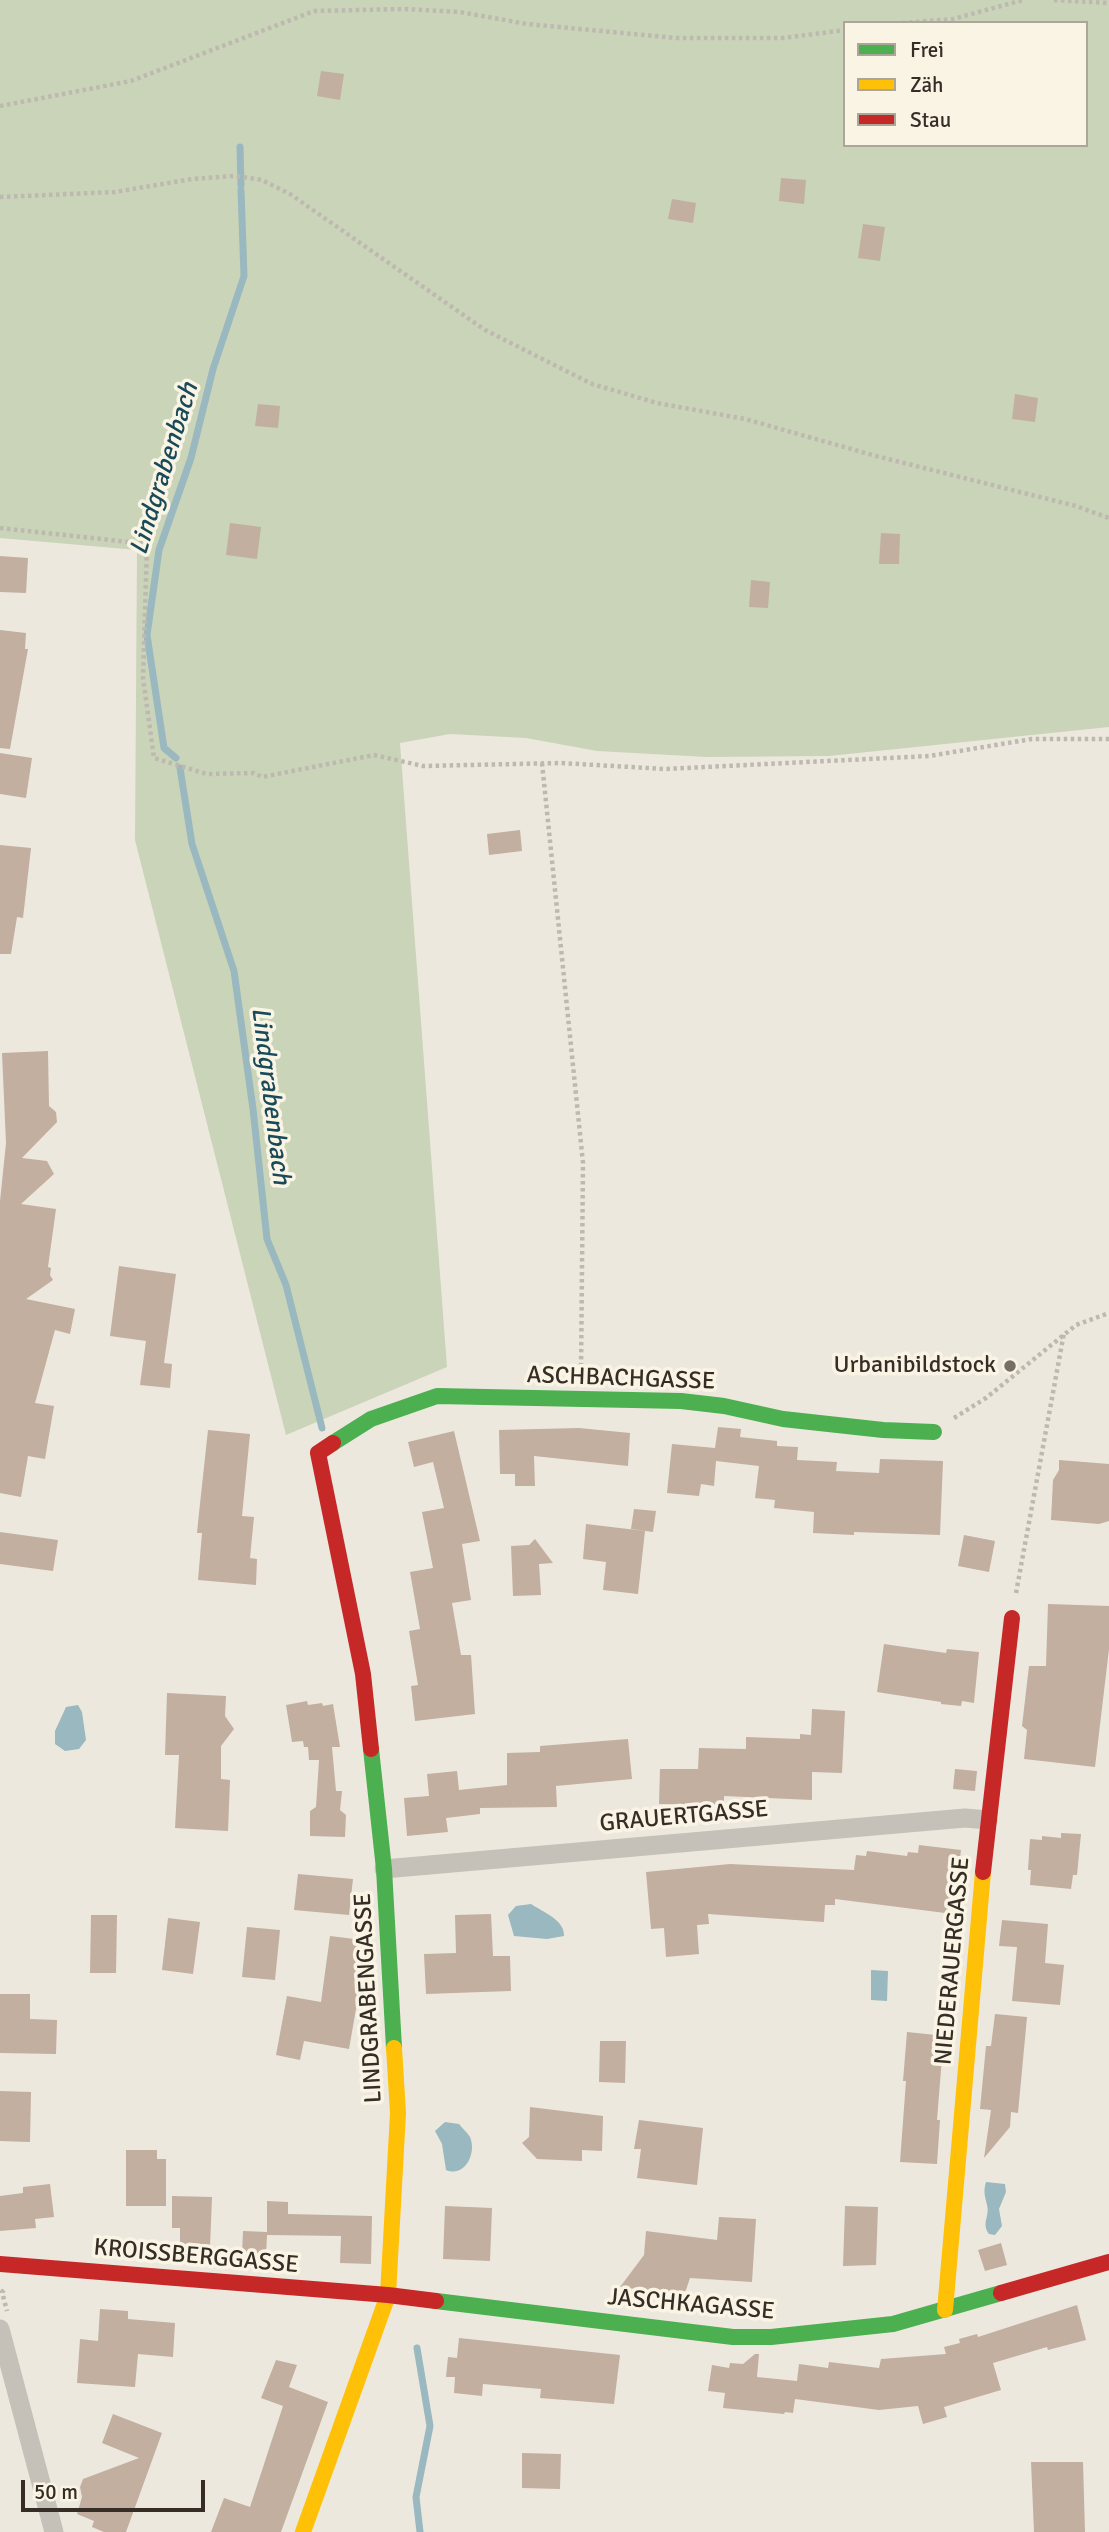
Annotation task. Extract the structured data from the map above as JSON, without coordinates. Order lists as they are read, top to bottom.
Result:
{
  "streets": {
    "street": [
      "ASCHBACHGASSE",
      "GRAUERTGASSE",
      "NIEDERAUERGASSE",
      "LINDGRABENGASSE",
      "KROISSBERGGASSE",
      "JASCHKAGASSE"
    ]
  },
  "crossings": [
    ["ASCHBACHGASSE", "LINDGRABENGASSE"],
    ["GRAUERTGASSE", "NIEDERAUERGASSE"],
    ["GRAUERTGASSE", "LINDGRABENGASSE"],
    ["NIEDERAUERGASSE", "JASCHKAGASSE"],
    ["LINDGRABENGASSE", "KROISSBERGGASSE"],
    ["LINDGRABENGASSE", "JASCHKAGASSE"],
    ["KROISSBERGGASSE", "JASCHKAGASSE"]
  ],
  "water": ["Lindgrabenbach"],
  "places": ["Urbanibildstock"],
  "legend": ["Frei", "Zäh", "Stau"],
  "scale_bar": "50 m"
}
